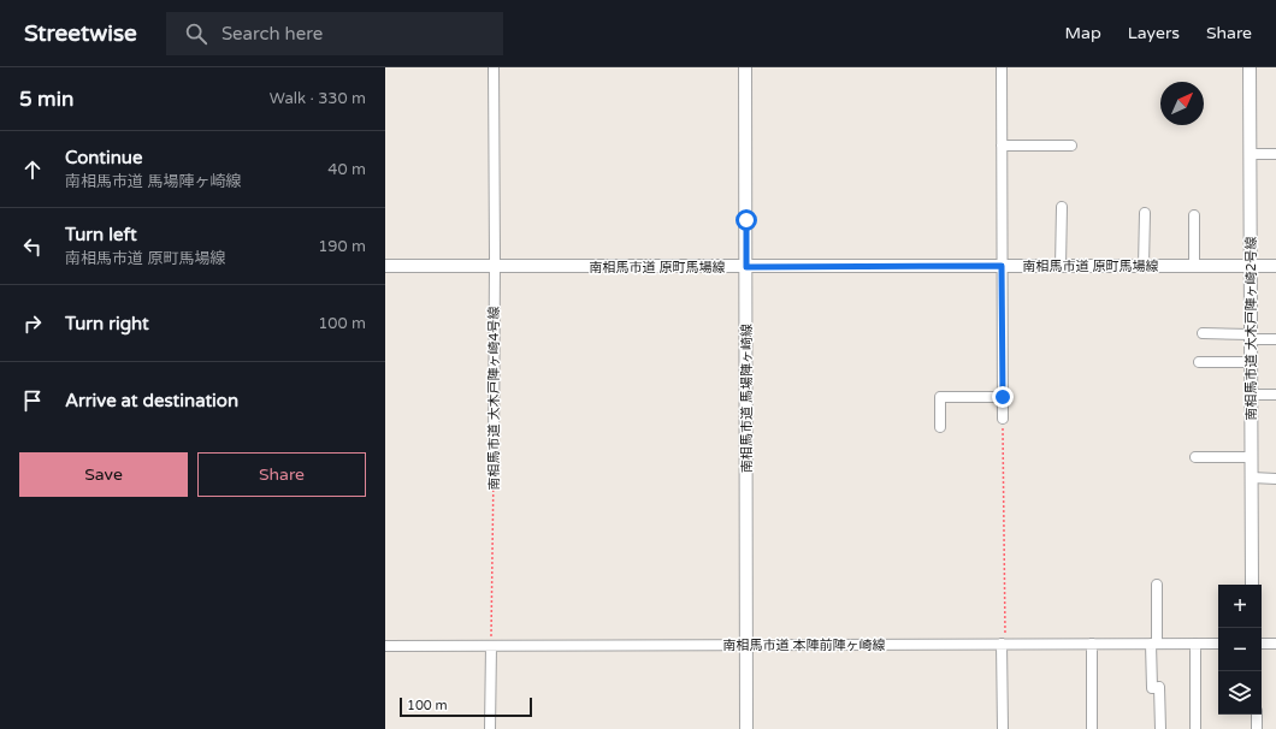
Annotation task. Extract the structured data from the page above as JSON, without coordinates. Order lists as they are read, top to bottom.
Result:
{
  "streets": {
    "street": [
      "南相馬市道 原町馬場線",
      "南相馬市道 大木戸陣ヶ崎2号線",
      "南相馬市道 大木戸陣ヶ崎4号線",
      "南相馬市道 馬場陣ヶ崎線",
      "南相馬市道 本陣前陣ヶ崎線"
    ]
  },
  "crossings": [
    ["南相馬市道 原町馬場線", "南相馬市道 大木戸陣ヶ崎2号線"],
    ["南相馬市道 原町馬場線", "南相馬市道 大木戸陣ヶ崎4号線"],
    ["南相馬市道 原町馬場線", "南相馬市道 馬場陣ヶ崎線"],
    ["南相馬市道 大木戸陣ヶ崎4号線", "南相馬市道 本陣前陣ヶ崎線"],
    ["南相馬市道 馬場陣ヶ崎線", "南相馬市道 本陣前陣ヶ崎線"]
  ],
  "scale_bar": "100 m",
  "north": "top right",
  "page": {
    "header": "Streetwise",
    "search": "Search here",
    "nav": ["Map", "Layers", "Share"],
    "heading": ["5 min", "Walk · 330 m"],
    "list": [
      ["Continue", "南相馬市道 馬場陣ヶ崎線", "40 m"],
      ["Turn left", "南相馬市道 原町馬場線", "190 m"],
      ["Turn right", "100 m"],
      "Arrive at destination"
    ],
    "buttons": ["Save", "Share"],
    "map_buttons": ["+", "−"],
    "scale": "100 m"
  }
}
